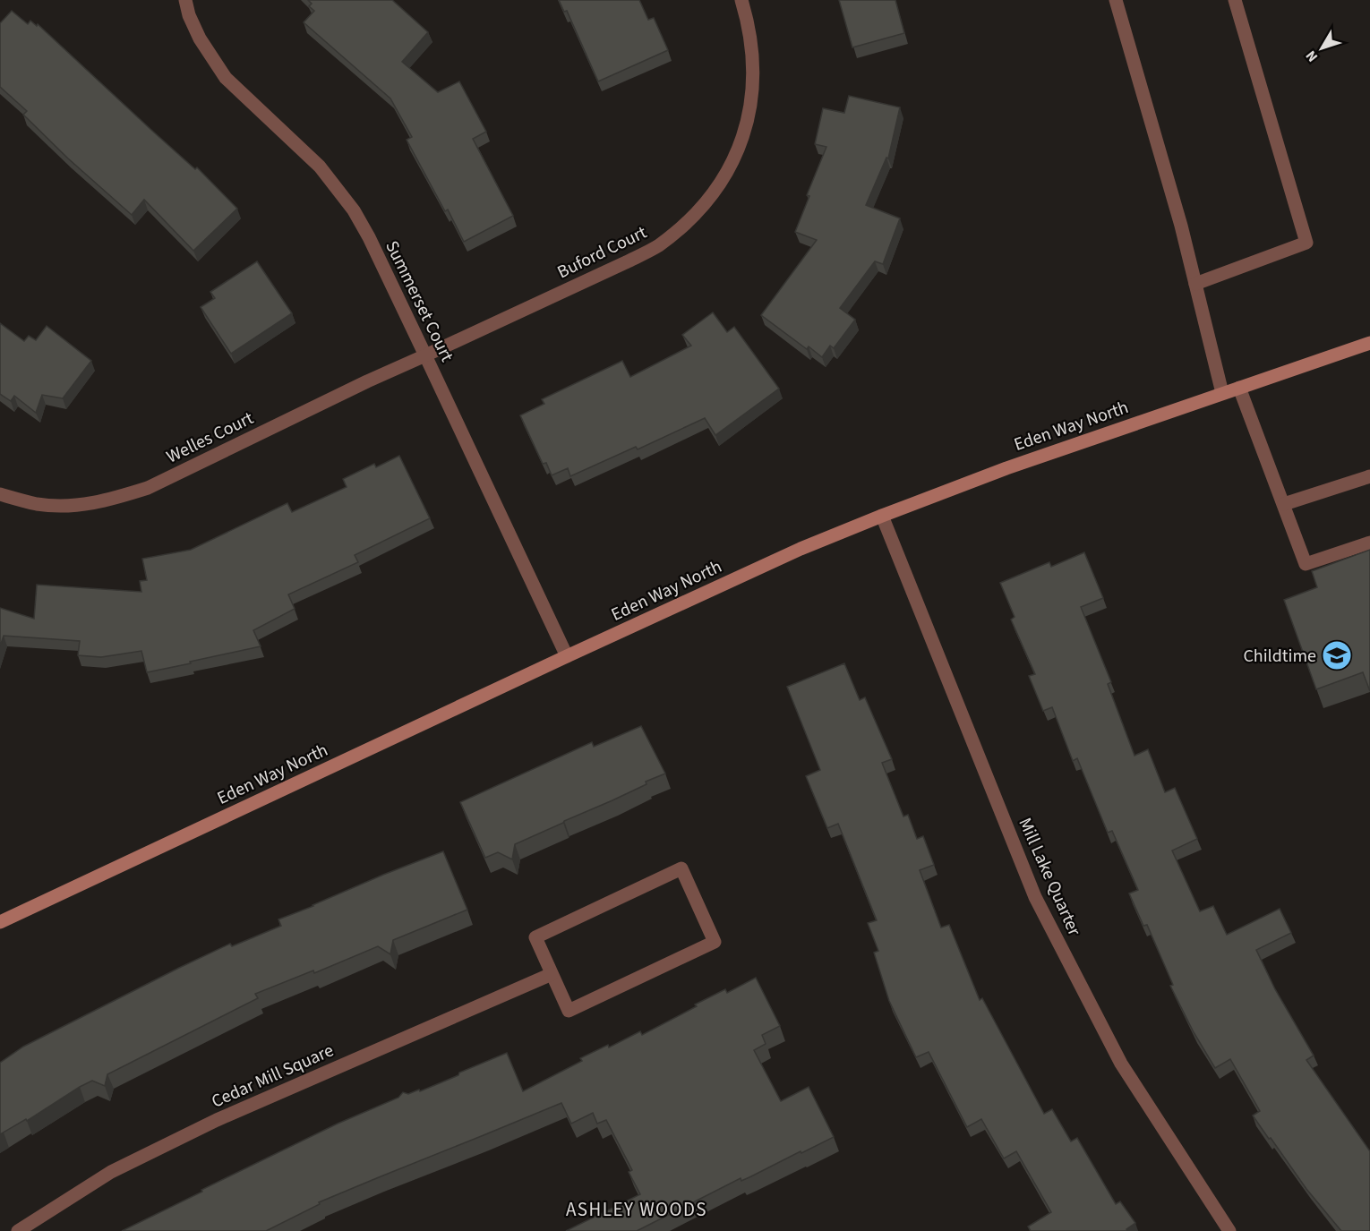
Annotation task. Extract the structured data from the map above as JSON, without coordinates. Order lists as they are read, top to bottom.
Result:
{
  "streets": {
    "street": [
      "Buford Court",
      "Summerset Court",
      "Eden Way North",
      "Welles Court",
      "Mill Lake Quarter",
      "Cedar Mill Square"
    ]
  },
  "crossings": [
    ["Buford Court", "Summerset Court"],
    ["Buford Court", "Welles Court"],
    ["Summerset Court", "Eden Way North"],
    ["Summerset Court", "Welles Court"],
    ["Eden Way North", "Mill Lake Quarter"]
  ],
  "districts": ["ASHLEY WOODS"],
  "places": {
    "school or university": ["Childtime"]
  },
  "north": "bottom left"
}
